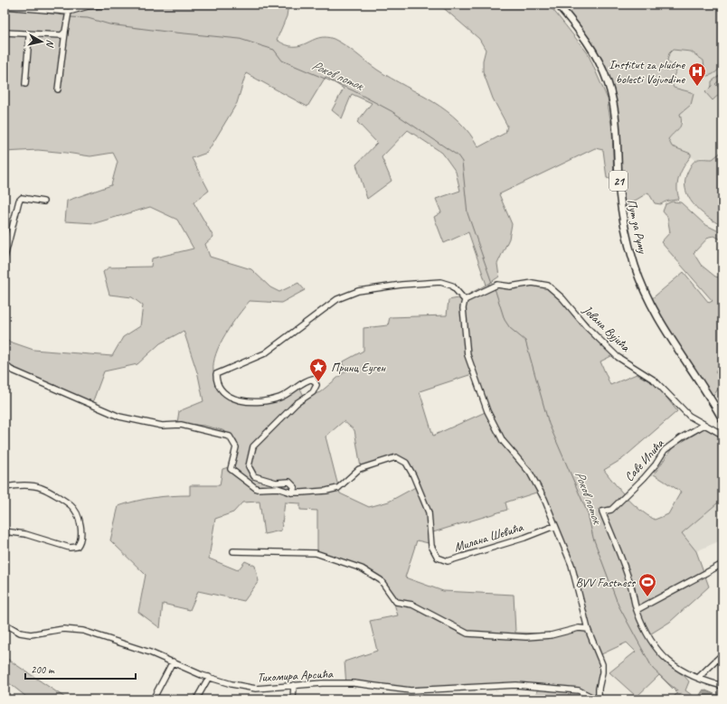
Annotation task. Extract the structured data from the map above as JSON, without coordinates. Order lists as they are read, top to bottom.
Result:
{
  "streets": {
    "main road": ["21", "Пут за Руму"],
    "street": [
      "Јована Вујића",
      "Саве Ипића",
      "Милана Шевића",
      "Тихомира Арсића"
    ]
  },
  "crossings": [
    ["Јована Вујића", "Саве Ипића"]
  ],
  "water": ["Роков поток"],
  "places": {
    "hospital": ["Institut za plućne bolesti Vojvodine"],
    "place": ["Принц Еуген"],
    "sports": ["BVV Fastness"]
  },
  "scale_bar": "200 m",
  "north": "right"
}
